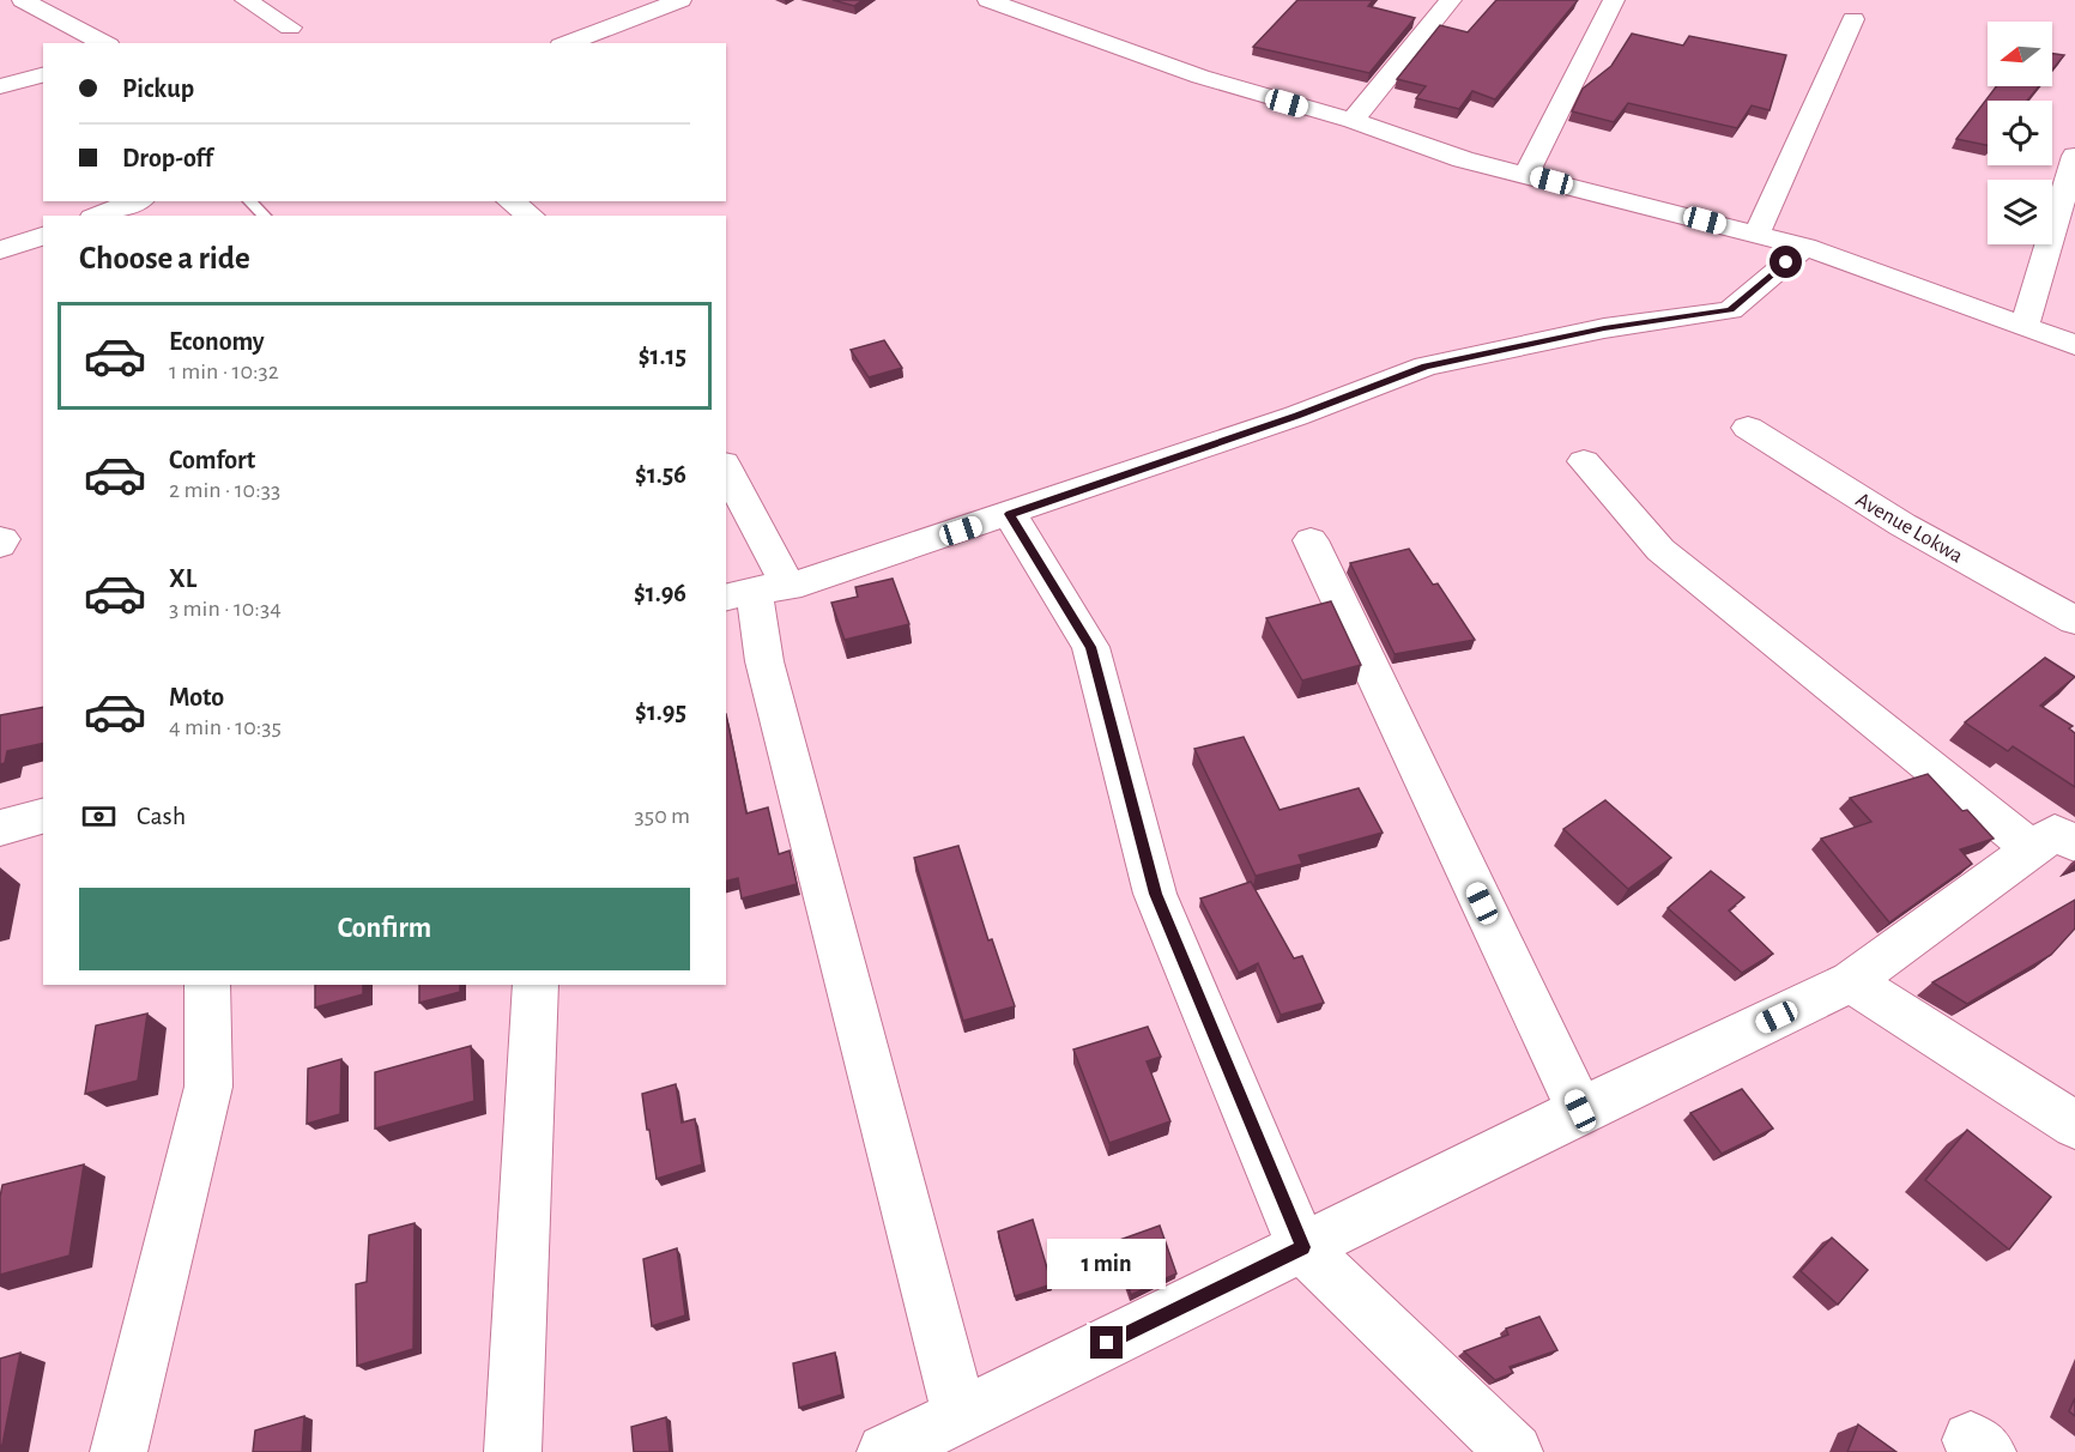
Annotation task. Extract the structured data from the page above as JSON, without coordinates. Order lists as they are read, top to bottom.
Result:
{
  "streets": {
    "street": ["Avenue Lokwa"]
  },
  "north": "left",
  "page": {
    "banner": ["Pickup", "Drop-off"],
    "heading": "Choose a ride",
    "list": [
      {
        "name": "Economy",
        "note": "1 min · 10:32",
        "value": "$1.15"
      },
      {
        "name": "Comfort",
        "note": "2 min · 10:33",
        "value": "$1.56"
      },
      {
        "name": "XL",
        "note": "3 min · 10:34",
        "value": "$1.96"
      },
      {
        "name": "Moto",
        "note": "4 min · 10:35",
        "value": "$1.95"
      }
    ],
    "pay": ["Cash", "350 m"],
    "buttons": "Confirm",
    "bubble": "1 min"
  }
}
